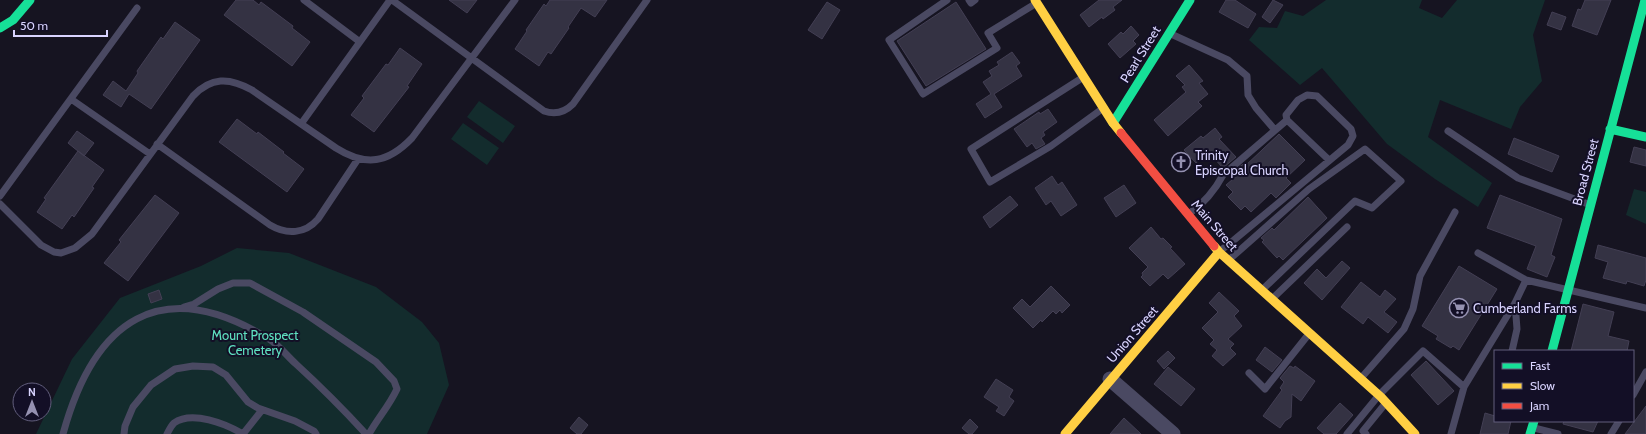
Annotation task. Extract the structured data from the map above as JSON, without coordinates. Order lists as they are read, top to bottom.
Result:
{
  "streets": {
    "main road": [
      "Pearl Street",
      "Broad Street",
      "Main Street",
      "Union Street"
    ]
  },
  "crossings": [
    ["Pearl Street", "Main Street"],
    ["Main Street", "Union Street"]
  ],
  "parks": ["Mount Prospect Cemetery"],
  "places": {
    "church": ["Trinity Episcopal Church"],
    "supermarket": ["Cumberland Farms"]
  },
  "legend": ["Fast", "Slow", "Jam"],
  "scale_bar": "50 m",
  "north": "top"
}
